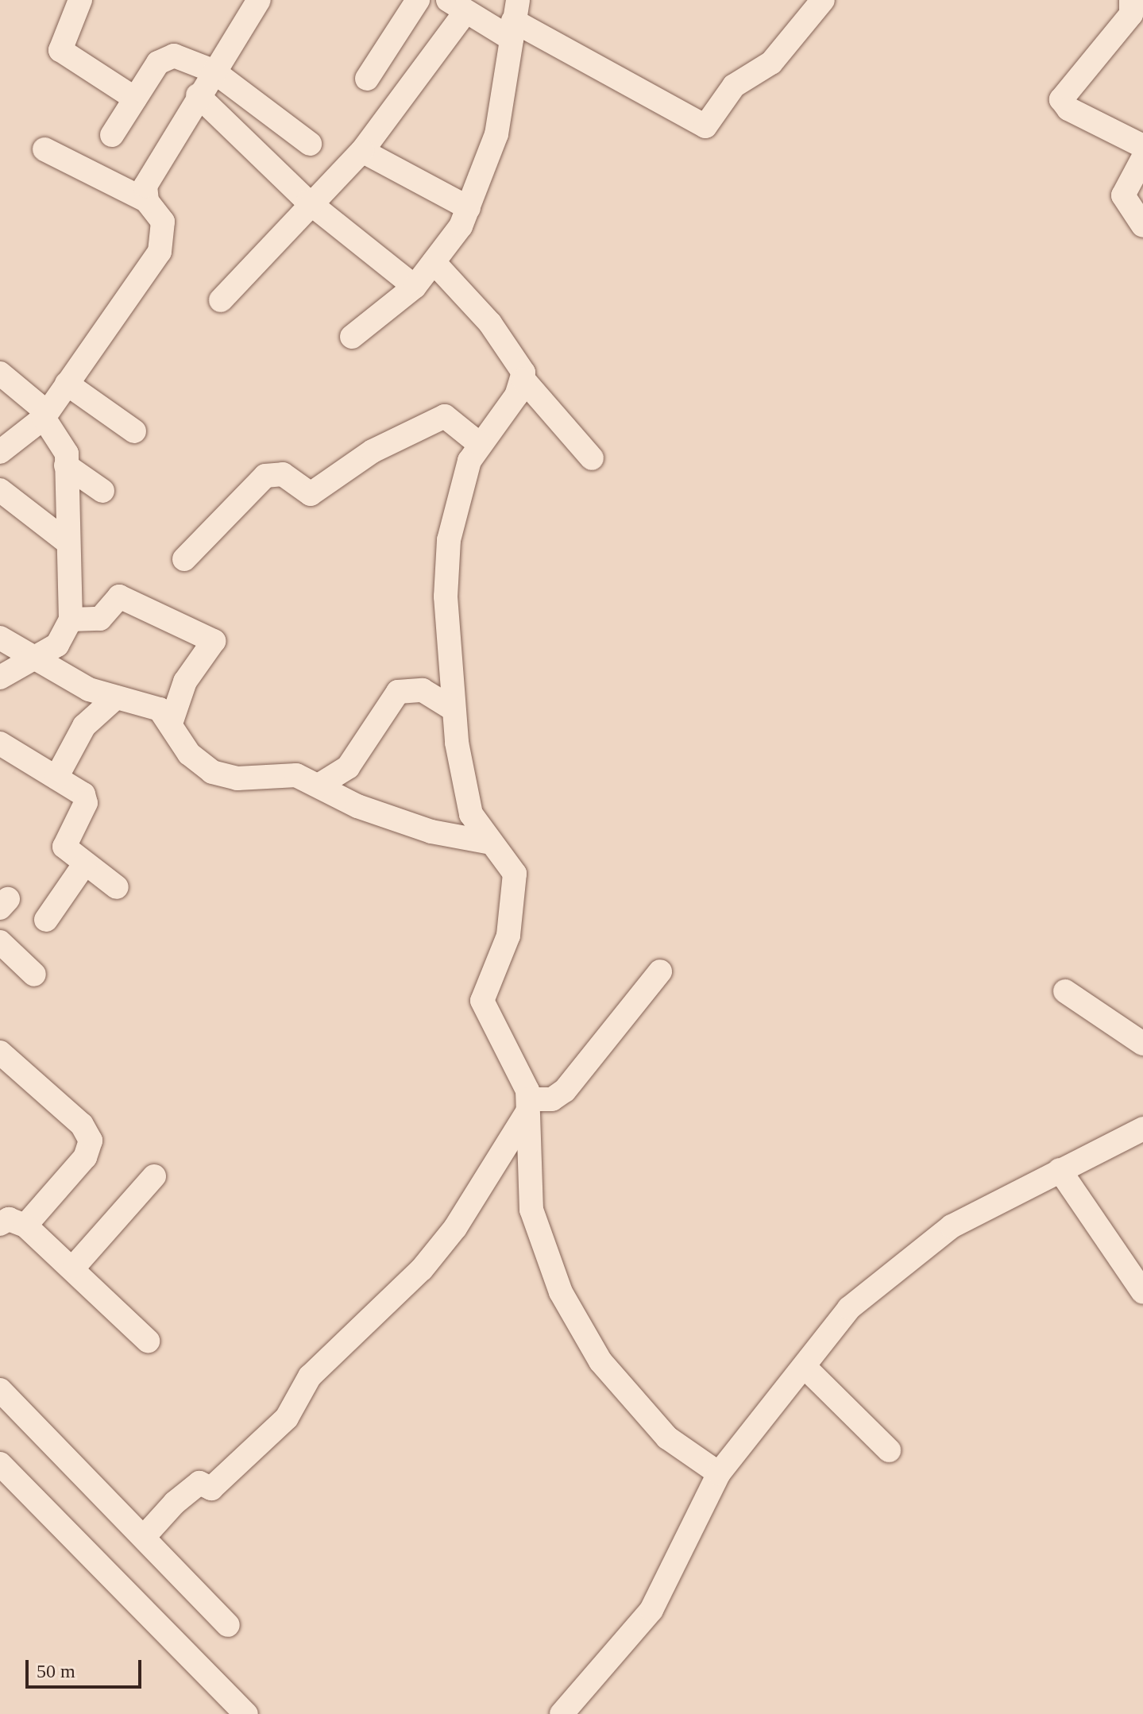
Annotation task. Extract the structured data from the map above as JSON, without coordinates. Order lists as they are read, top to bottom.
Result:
{
  "scale_bar": "50 m"
}
